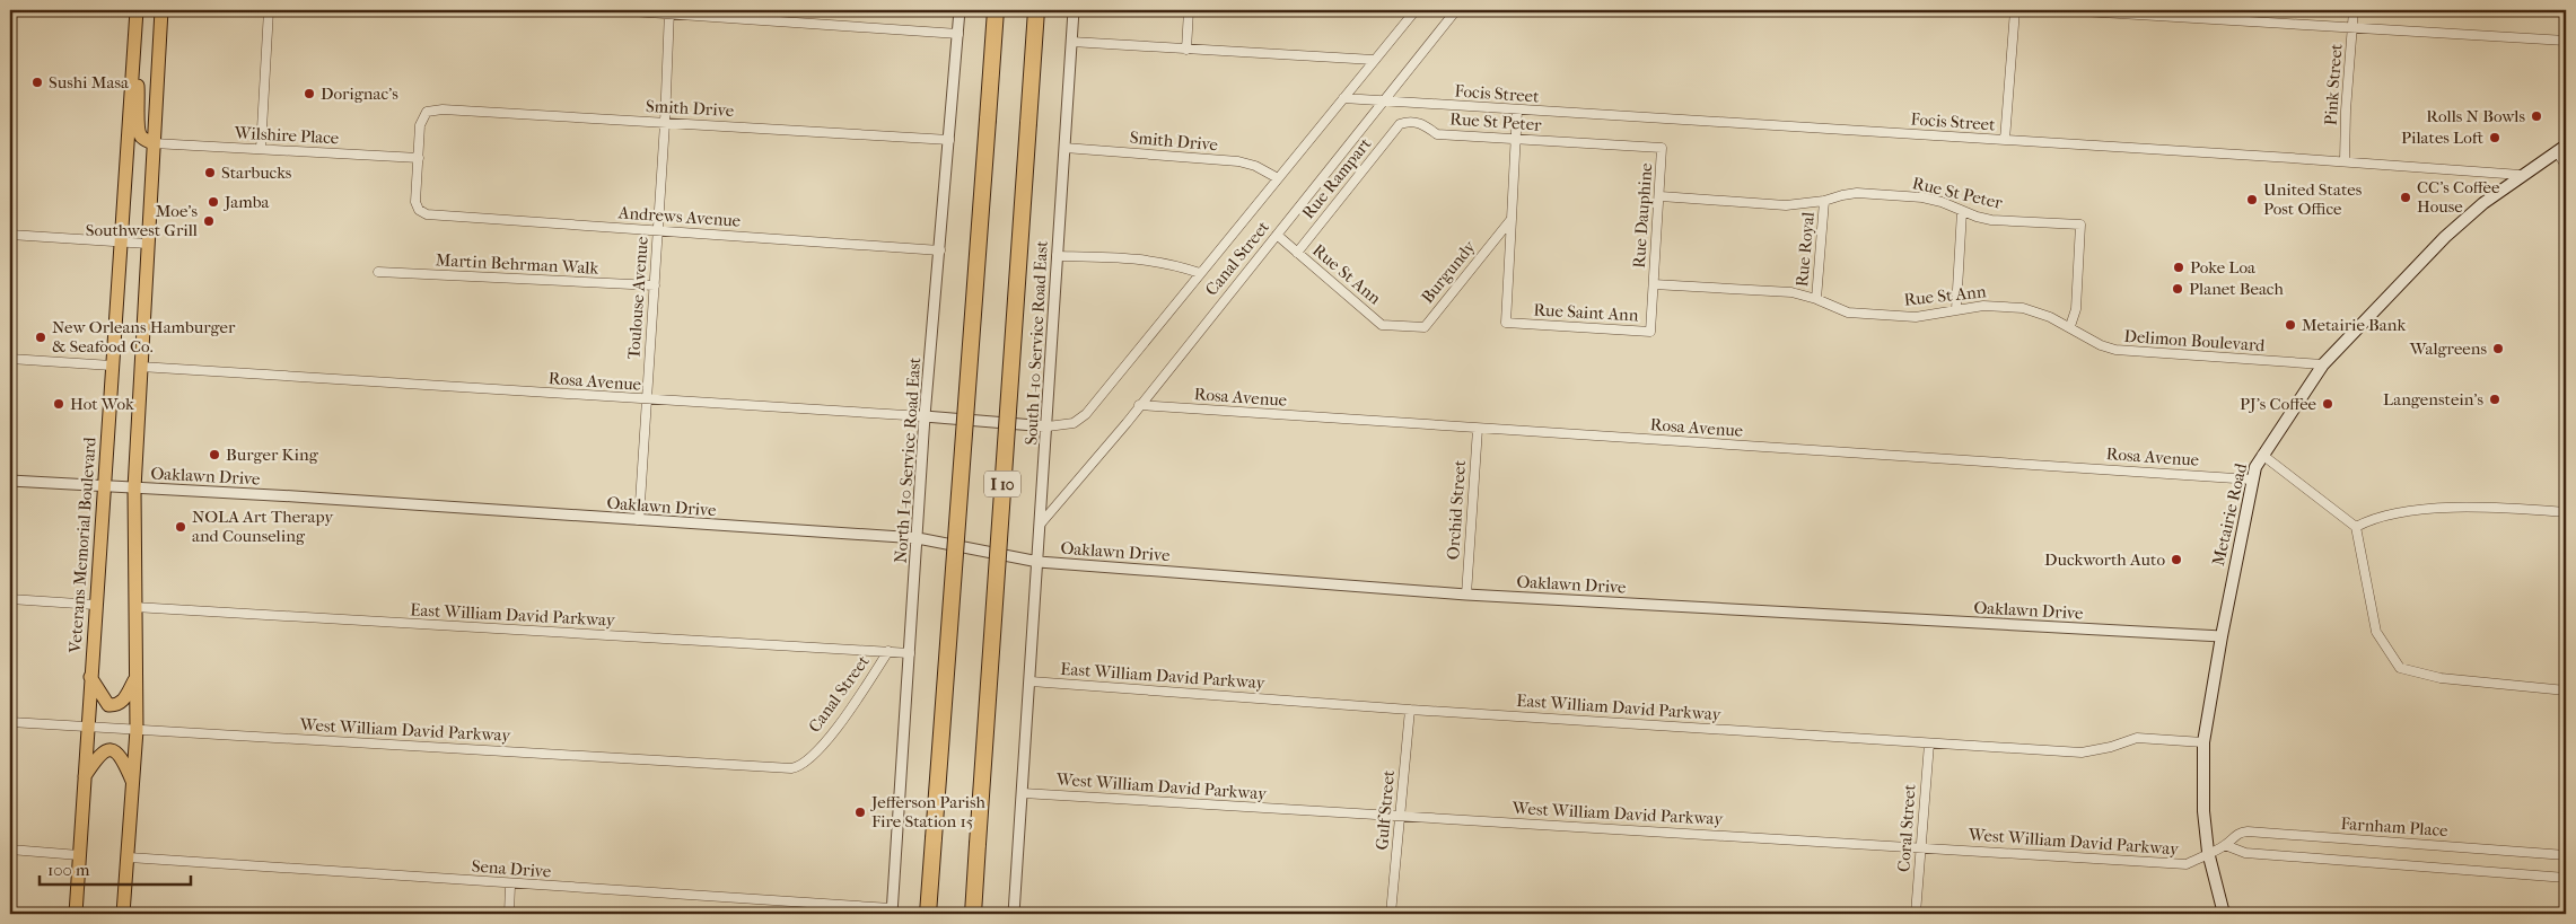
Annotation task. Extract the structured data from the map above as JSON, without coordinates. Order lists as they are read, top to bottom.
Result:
{
  "streets": {
    "highway": ["I 10"],
    "main road": ["Metairie Road", "Veterans Memorial Boulevard"],
    "street": [
      "Pink Street",
      "Focis Street",
      "Smith Drive",
      "Rue St Peter",
      "Wilshire Place",
      "Rue Rampart",
      "Rue Dauphine",
      "Andrews Avenue",
      "Rue Royal",
      "Canal Street",
      "Martin Behrman Walk",
      "Burgundy",
      "Rue St Ann",
      "Toulouse Avenue",
      "Rue Saint Ann",
      "Delimon Boulevard",
      "South I-10 Service Road East",
      "Rosa Avenue",
      "North I-10 Service Road East",
      "Oaklawn Drive",
      "Orchid Street",
      "East William David Parkway",
      "West William David Parkway",
      "Gulf Street",
      "Farnham Place",
      "Coral Street",
      "Sena Drive"
    ]
  },
  "crossings": [
    ["Pink Street", "Focis Street"],
    ["Focis Street", "Canal Street"],
    ["Focis Street", "Metairie Road"],
    ["Smith Drive", "Wilshire Place"],
    ["Smith Drive", "Andrews Avenue"],
    ["Smith Drive", "Canal Street"],
    ["Smith Drive", "Toulouse Avenue"],
    ["Smith Drive", "South I-10 Service Road East"],
    ["Smith Drive", "North I-10 Service Road East"],
    ["Rue St Peter", "Rue Rampart"],
    ["Rue St Peter", "Rue Dauphine"],
    ["Rue St Peter", "Rue Royal"],
    ["Rue St Peter", "Rue St Ann"],
    ["Rue St Peter", "Delimon Boulevard"],
    ["Wilshire Place", "Andrews Avenue"],
    ["Rue Rampart", "Rue St Ann"],
    ["Rue Dauphine", "Rue St Ann"],
    ["Rue Dauphine", "Rue Saint Ann"],
    ["Andrews Avenue", "Toulouse Avenue"],
    ["Andrews Avenue", "North I-10 Service Road East"],
    ["Rue Royal", "Rue St Ann"],
    ["Canal Street", "Rue St Ann"],
    ["Canal Street", "South I-10 Service Road East"],
    ["Canal Street", "Rosa Avenue"],
    ["Canal Street", "North I-10 Service Road East"],
    ["Canal Street", "East William David Parkway"],
    ["Canal Street", "West William David Parkway"],
    ["Martin Behrman Walk", "Toulouse Avenue"],
    ["Burgundy", "Rue St Ann"],
    ["Burgundy", "Rue Saint Ann"],
    ["Rue St Ann", "Rue Saint Ann"],
    ["Rue St Ann", "Delimon Boulevard"],
    ["Toulouse Avenue", "Rosa Avenue"],
    ["Toulouse Avenue", "Oaklawn Drive"],
    ["Delimon Boulevard", "Metairie Road"],
    ["South I-10 Service Road East", "Rosa Avenue"],
    ["South I-10 Service Road East", "Oaklawn Drive"],
    ["South I-10 Service Road East", "East William David Parkway"],
    ["South I-10 Service Road East", "West William David Parkway"],
    ["Rosa Avenue", "North I-10 Service Road East"],
    ["Rosa Avenue", "Orchid Street"],
    ["Rosa Avenue", "Metairie Road"],
    ["North I-10 Service Road East", "Oaklawn Drive"],
    ["North I-10 Service Road East", "Sena Drive"],
    ["Oaklawn Drive", "Orchid Street"],
    ["Oaklawn Drive", "Metairie Road"],
    ["Oaklawn Drive", "Veterans Memorial Boulevard"],
    ["Metairie Road", "East William David Parkway"],
    ["Metairie Road", "West William David Parkway"],
    ["Metairie Road", "Farnham Place"],
    ["Veterans Memorial Boulevard", "West William David Parkway"],
    ["East William David Parkway", "Gulf Street"],
    ["East William David Parkway", "Coral Street"],
    ["West William David Parkway", "Gulf Street"],
    ["West William David Parkway", "Farnham Place"],
    ["West William David Parkway", "Coral Street"]
  ],
  "places": [
    "Sushi Masa",
    "Dorignac's",
    "Rolls N Bowls",
    "Pilates Loft",
    "Starbucks",
    "CC's Coffee House",
    "United States Post Office",
    "Jamba",
    "Moe's Southwest Grill",
    "Poke Loa",
    "Planet Beach",
    "Metairie Bank",
    "New Orleans Hamburger & Seafood Co.",
    "Walgreens",
    "Langenstein's",
    "Hot Wok",
    "PJ's Coffee",
    "Burger King",
    "NOLA Art Therapy and Counseling",
    "Duckworth Auto",
    "Jefferson Parish Fire Station 15"
  ],
  "scale_bar": "100 m"
}
